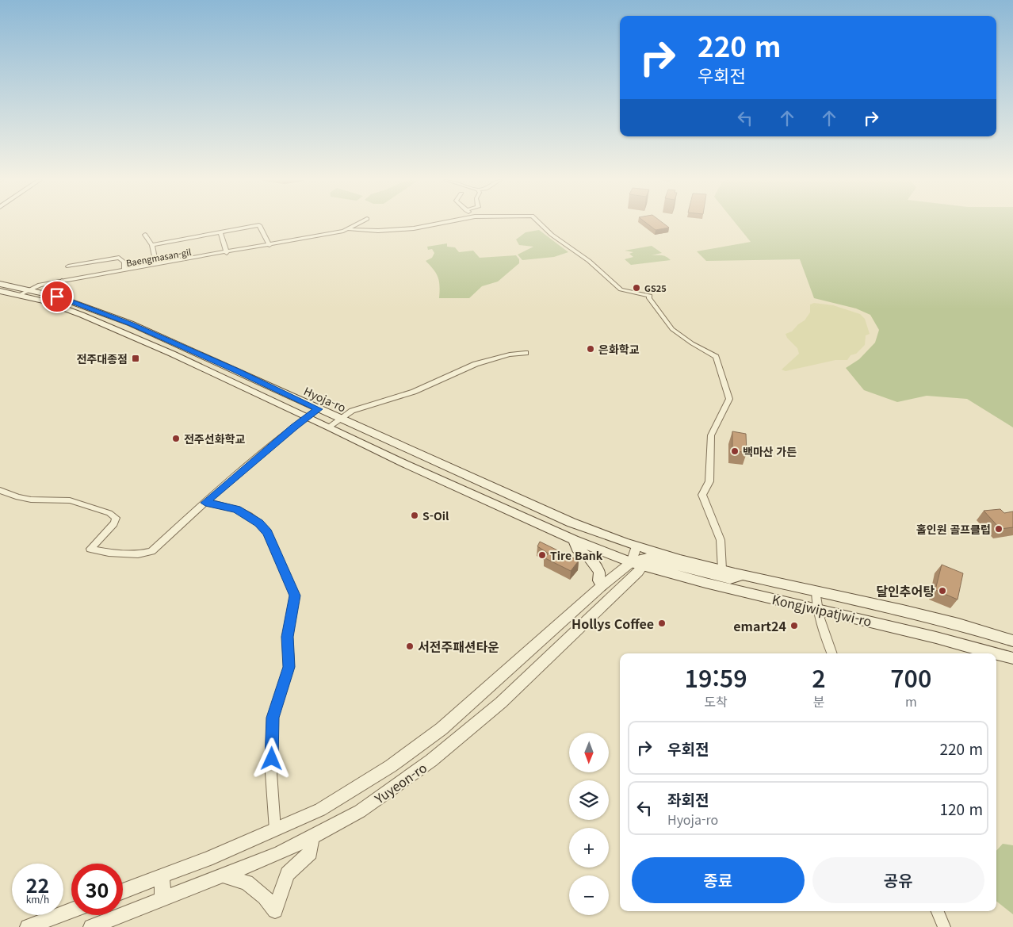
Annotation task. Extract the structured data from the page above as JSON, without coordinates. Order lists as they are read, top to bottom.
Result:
{
  "streets": {
    "main road": ["Hyoja-ro", "Kongjwipatjwi-ro"],
    "street": ["Baengmasan-gil", "Yuyeon-ro"]
  },
  "crossings": [
    ["Baengmasan-gil", "Hyoja-ro"],
    ["Baengmasan-gil", "Kongjwipatjwi-ro"],
    ["Hyoja-ro", "Yuyeon-ro"],
    ["Kongjwipatjwi-ro", "Yuyeon-ro"]
  ],
  "places": {
    "other": [
      "GS25",
      "은화학교",
      "전주선화학교",
      "백마산 가든",
      "S-Oil",
      "홀인원 골프클럽",
      "Tire Bank",
      "달인추어탕",
      "Hollys Coffee",
      "emart24",
      "서전주패션타운"
    ],
    "transit": ["전주대종점"]
  },
  "north": "bottom",
  "page": {
    "turn": ["220 m", "우회전"],
    "eta": [
      "19:59",
      "도착",
      "2",
      "분",
      "700",
      "m"
    ],
    "list": [
      {
        "name": "우회전",
        "value": "220 m"
      },
      {
        "name": "좌회전",
        "note": "Hyoja-ro",
        "value": "120 m"
      }
    ],
    "map_buttons": ["+", "−"],
    "buttons": ["종료", "공유"],
    "speed": "22 km/h",
    "limit": "30"
  }
}
